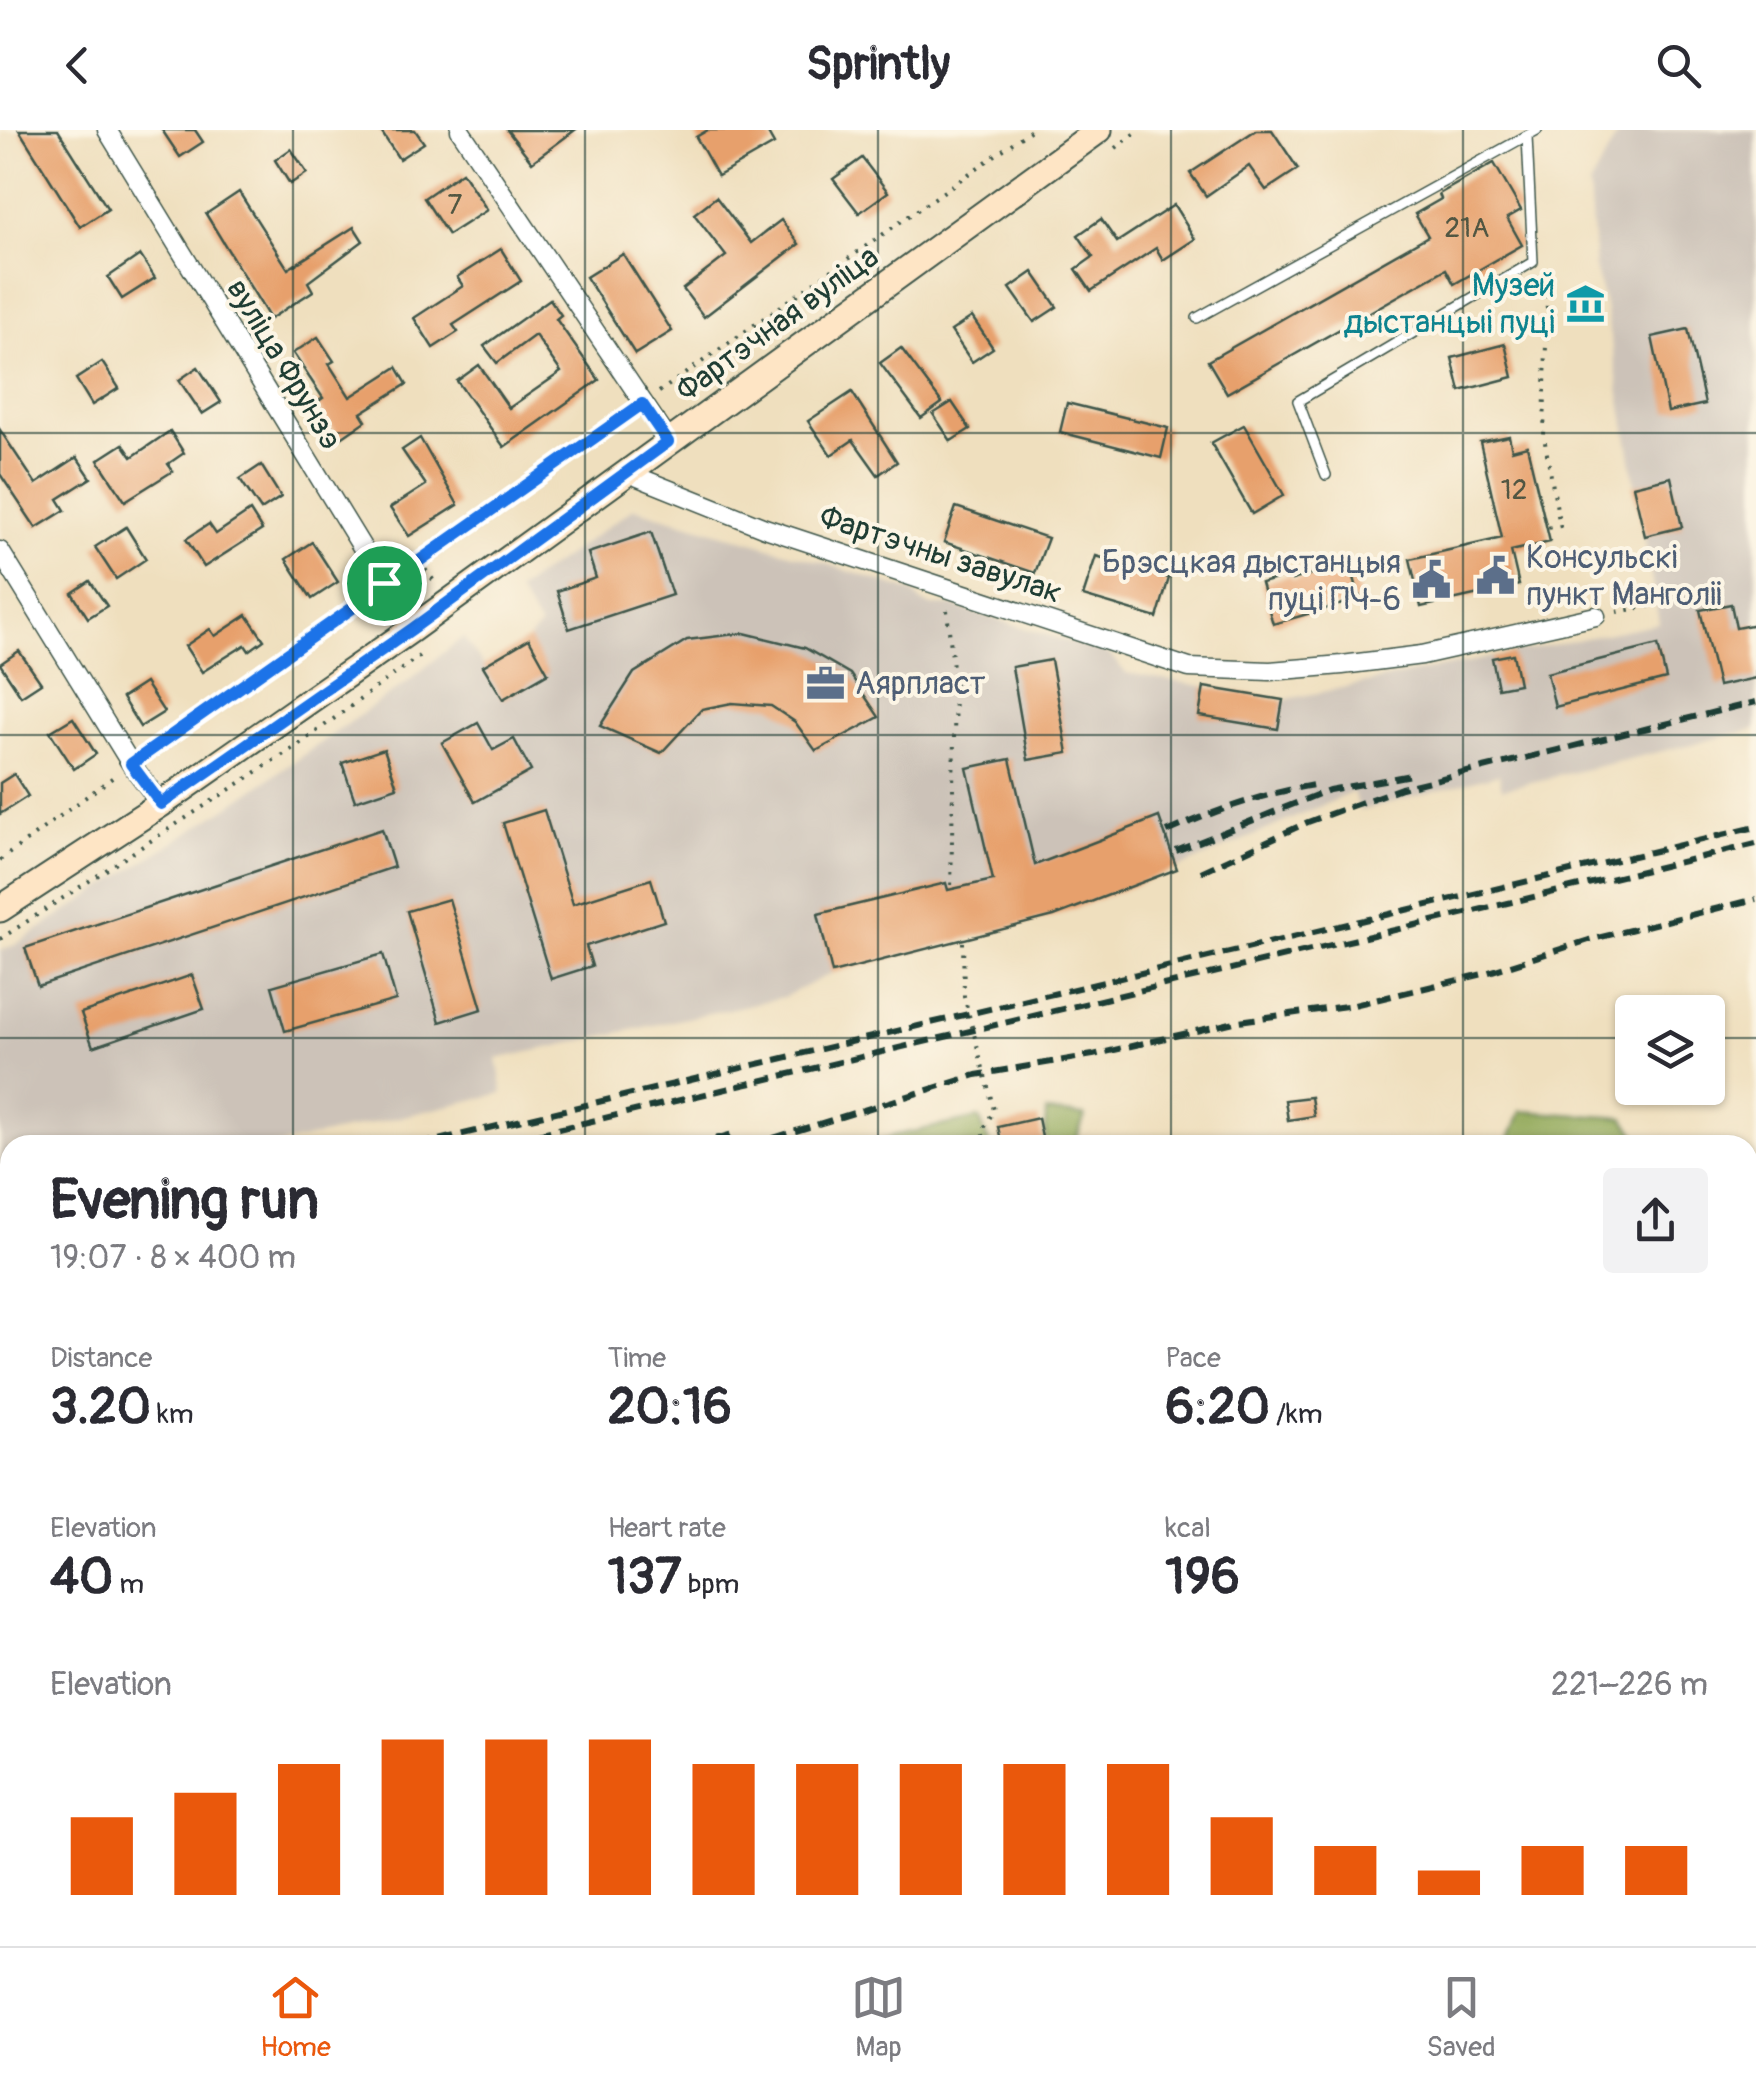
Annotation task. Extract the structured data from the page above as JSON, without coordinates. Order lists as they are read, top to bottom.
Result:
{
  "streets": {
    "main road": ["Фартэчная вуліца"],
    "street": ["вуліца Фрунзэ", "Фартэчны завулак"]
  },
  "crossings": [
    ["Фартэчная вуліца", "вуліца Фрунзэ"],
    ["Фартэчная вуліца", "Фартэчны завулак"]
  ],
  "places": {
    "museum": ["Музей дыстанцыі пуці"],
    "public building": ["Консульскі пункт Манголіі", "Брэсцкая дыстанцыя пуці ПЧ-6"],
    "office": ["Аярпласт"]
  },
  "house_numbers": ["7", "21А", "12"],
  "page": {
    "header": "Sprintly",
    "heading": ["Evening run", "19:07 · 8 × 400 m"],
    "stats": [
      ["Distance", "3.20 km"],
      ["Time", "20:16"],
      ["Pace", "6:20 /km"],
      ["Elevation", "40 m"],
      ["Heart rate", "137 bpm"],
      ["kcal", "196"]
    ],
    "chart": ["Elevation", "221–226 m"],
    "tabs": ["Home", "Map", "Saved"]
  }
}
